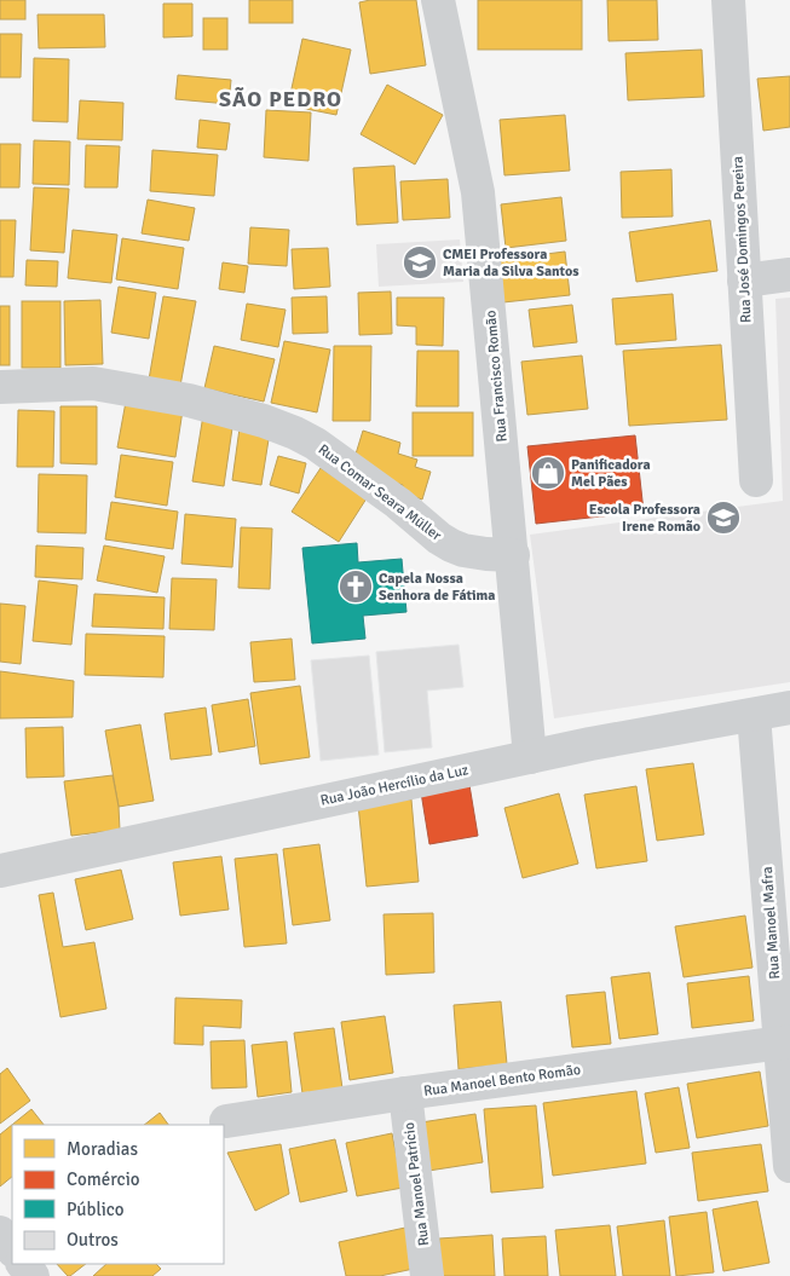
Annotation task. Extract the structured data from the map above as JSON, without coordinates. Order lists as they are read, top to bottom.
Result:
{
  "streets": {
    "street": [
      "Rua José Domingos Pereira",
      "Rua Francisco Romão",
      "Rua Comar Seara Müller",
      "Rua João Hercílio da Luz",
      "Rua Manoel Mafra",
      "Rua Manoel Bento Romão",
      "Rua Manoel Patrício"
    ]
  },
  "crossings": [
    ["Rua Francisco Romão", "Rua Comar Seara Müller"],
    ["Rua Francisco Romão", "Rua João Hercílio da Luz"],
    ["Rua João Hercílio da Luz", "Rua Manoel Mafra"],
    ["Rua Manoel Mafra", "Rua Manoel Bento Romão"],
    ["Rua Manoel Bento Romão", "Rua Manoel Patrício"]
  ],
  "districts": ["SÃO PEDRO"],
  "places": {
    "school or university": ["CMEI Professora Maria da Silva Santos", "Escola Professora Irene Romão"],
    "shop": ["Panificadora Mel Pães"],
    "church": ["Capela Nossa Senhora de Fátima"]
  },
  "legend": [
    "Moradias",
    "Comércio",
    "Público",
    "Outros"
  ]
}
